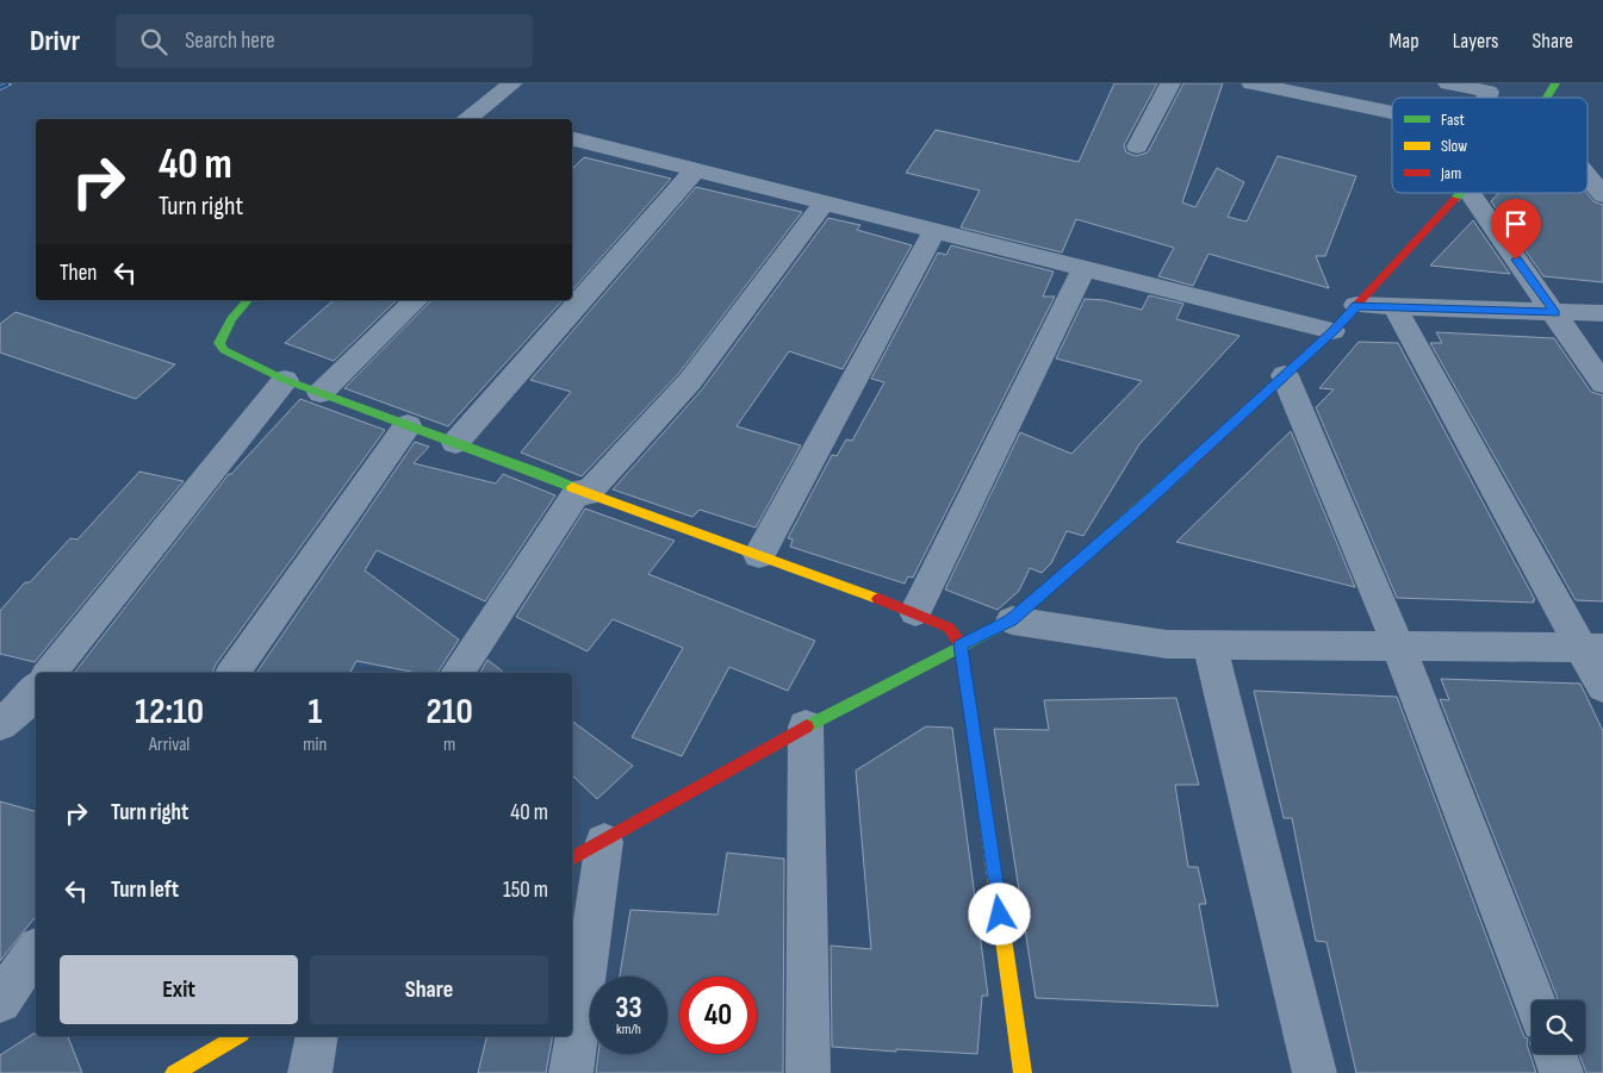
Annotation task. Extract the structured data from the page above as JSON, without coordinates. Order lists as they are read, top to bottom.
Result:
{
  "legend": ["Fast", "Slow", "Jam"],
  "page": {
    "header": "Drivr",
    "search": "Search here",
    "nav": ["Map", "Layers", "Share"],
    "turn": ["40 m", "Turn right"],
    "then": "Then",
    "eta": [
      "12:10",
      "Arrival",
      "1",
      "min",
      "210",
      "m"
    ],
    "list": [
      {
        "name": "Turn right",
        "value": "40 m"
      },
      {
        "name": "Turn left",
        "value": "150 m"
      }
    ],
    "buttons": ["Exit", "Share"],
    "speed": "33 km/h",
    "limit": "40"
  }
}
